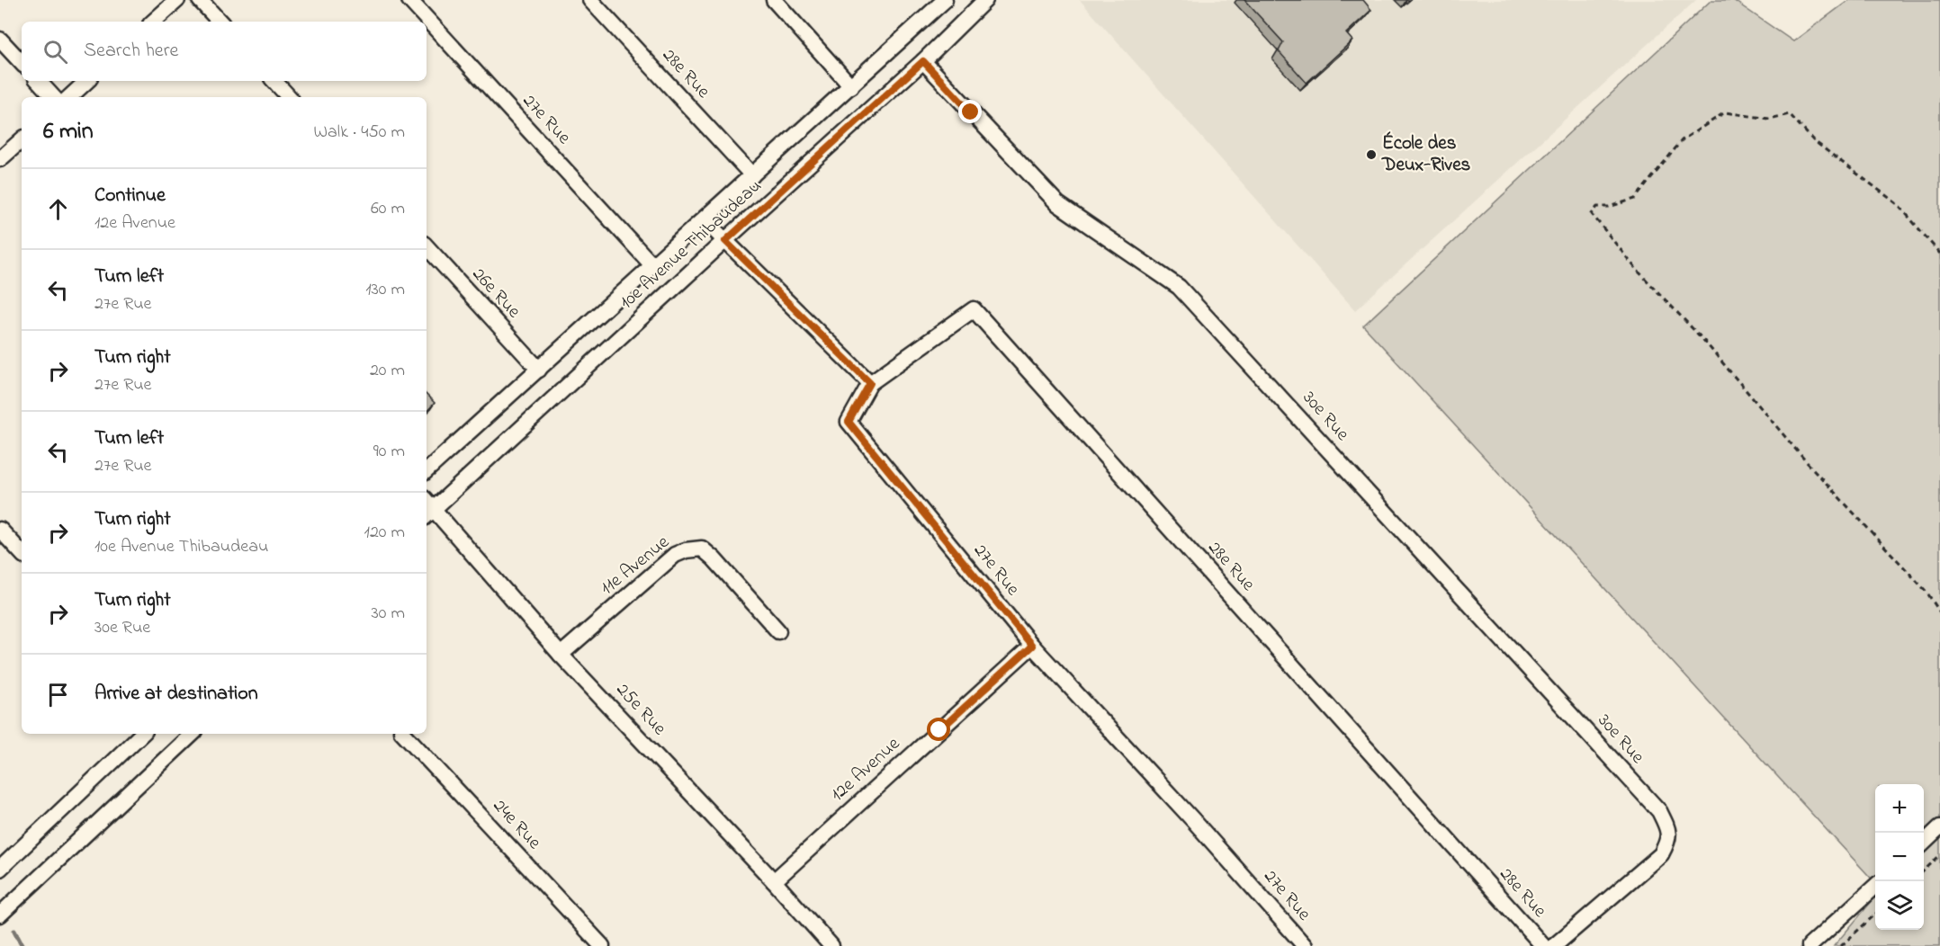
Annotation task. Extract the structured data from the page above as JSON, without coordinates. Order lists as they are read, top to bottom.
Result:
{
  "streets": {
    "street": [
      "28e Rue",
      "27e Rue",
      "10e Avenue Thibaudeau",
      "26e Rue",
      "30e Rue",
      "11e Avenue",
      "25e Rue",
      "12e Avenue",
      "24e Rue"
    ]
  },
  "crossings": [
    ["28e Rue", "27e Rue"],
    ["28e Rue", "10e Avenue Thibaudeau"],
    ["27e Rue", "10e Avenue Thibaudeau"],
    ["27e Rue", "12e Avenue"],
    ["10e Avenue Thibaudeau", "26e Rue"],
    ["10e Avenue Thibaudeau", "30e Rue"],
    ["10e Avenue Thibaudeau", "25e Rue"],
    ["11e Avenue", "25e Rue"],
    ["25e Rue", "12e Avenue"]
  ],
  "places": ["École des Deux-Rives"],
  "page": {
    "search": "Search here",
    "heading": ["6 min", "Walk · 450 m"],
    "list": [
      ["Continue", "12e Avenue", "60 m"],
      ["Turn left", "27e Rue", "130 m"],
      ["Turn right", "27e Rue", "20 m"],
      ["Turn left", "27e Rue", "90 m"],
      ["Turn right", "10e Avenue Thibaudeau", "120 m"],
      ["Turn right", "30e Rue", "30 m"],
      "Arrive at destination"
    ],
    "map_buttons": ["+", "−"]
  }
}
